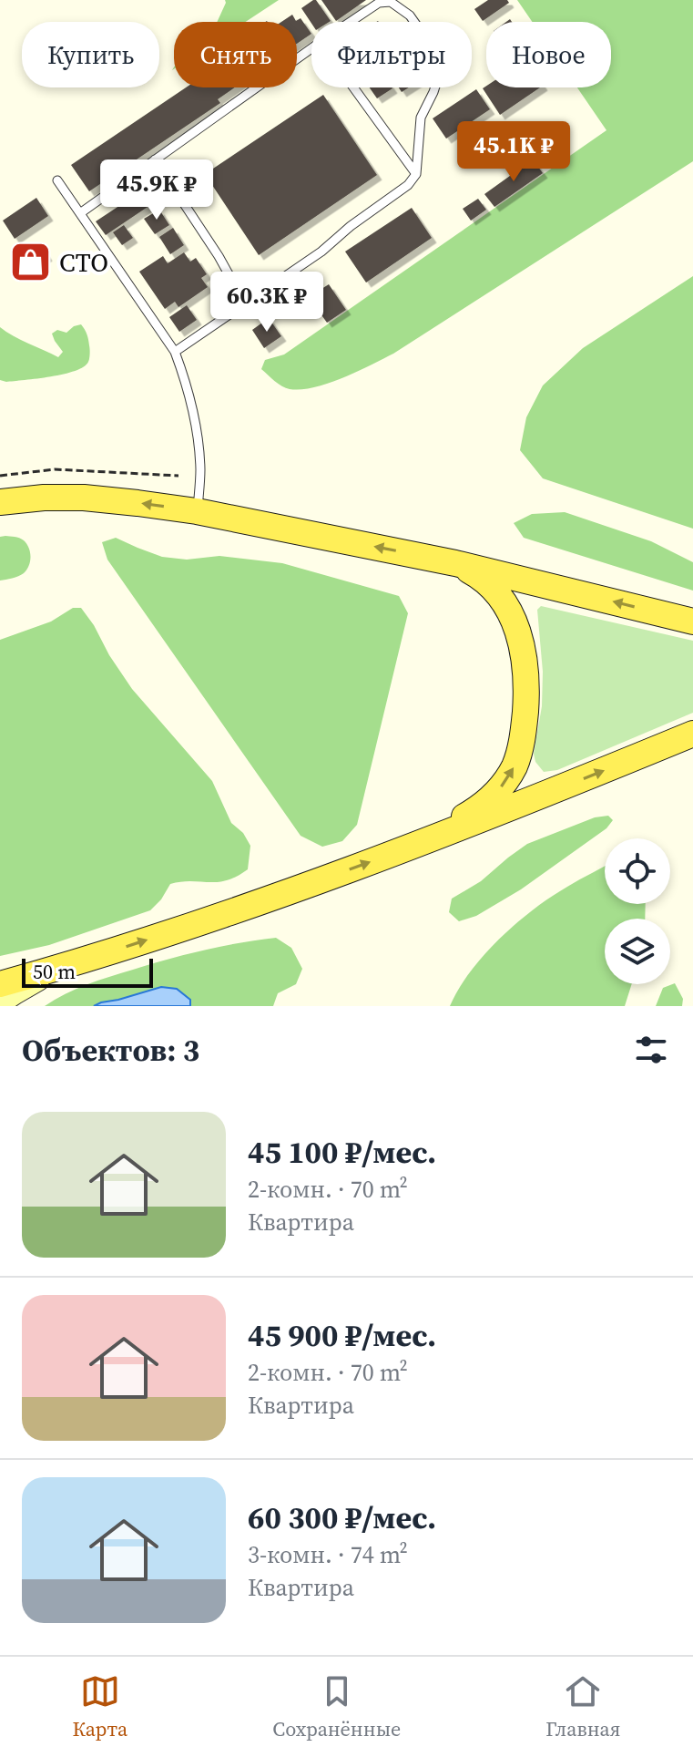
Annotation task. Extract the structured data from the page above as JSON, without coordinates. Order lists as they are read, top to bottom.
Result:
{
  "places": {
    "shop": ["СТО"]
  },
  "scale_bar": "50 m",
  "page": {
    "chip": [
      "Купить",
      "Снять",
      "Фильтры",
      "Новое"
    ],
    "price": ["45.1K ₽", "45.9K ₽", "60.3K ₽"],
    "scale": "50 m",
    "heading": "Объектов: 3",
    "list": [
      {
        "name": "45 100 ₽/мес.",
        "note": "2-комн. · 70 m² · Квартира"
      },
      {
        "name": "45 900 ₽/мес.",
        "note": "2-комн. · 70 m² · Квартира"
      },
      {
        "name": "60 300 ₽/мес.",
        "note": "3-комн. · 74 m² · Квартира"
      }
    ],
    "tabs": ["Карта", "Сохранённые", "Главная"]
  }
}
